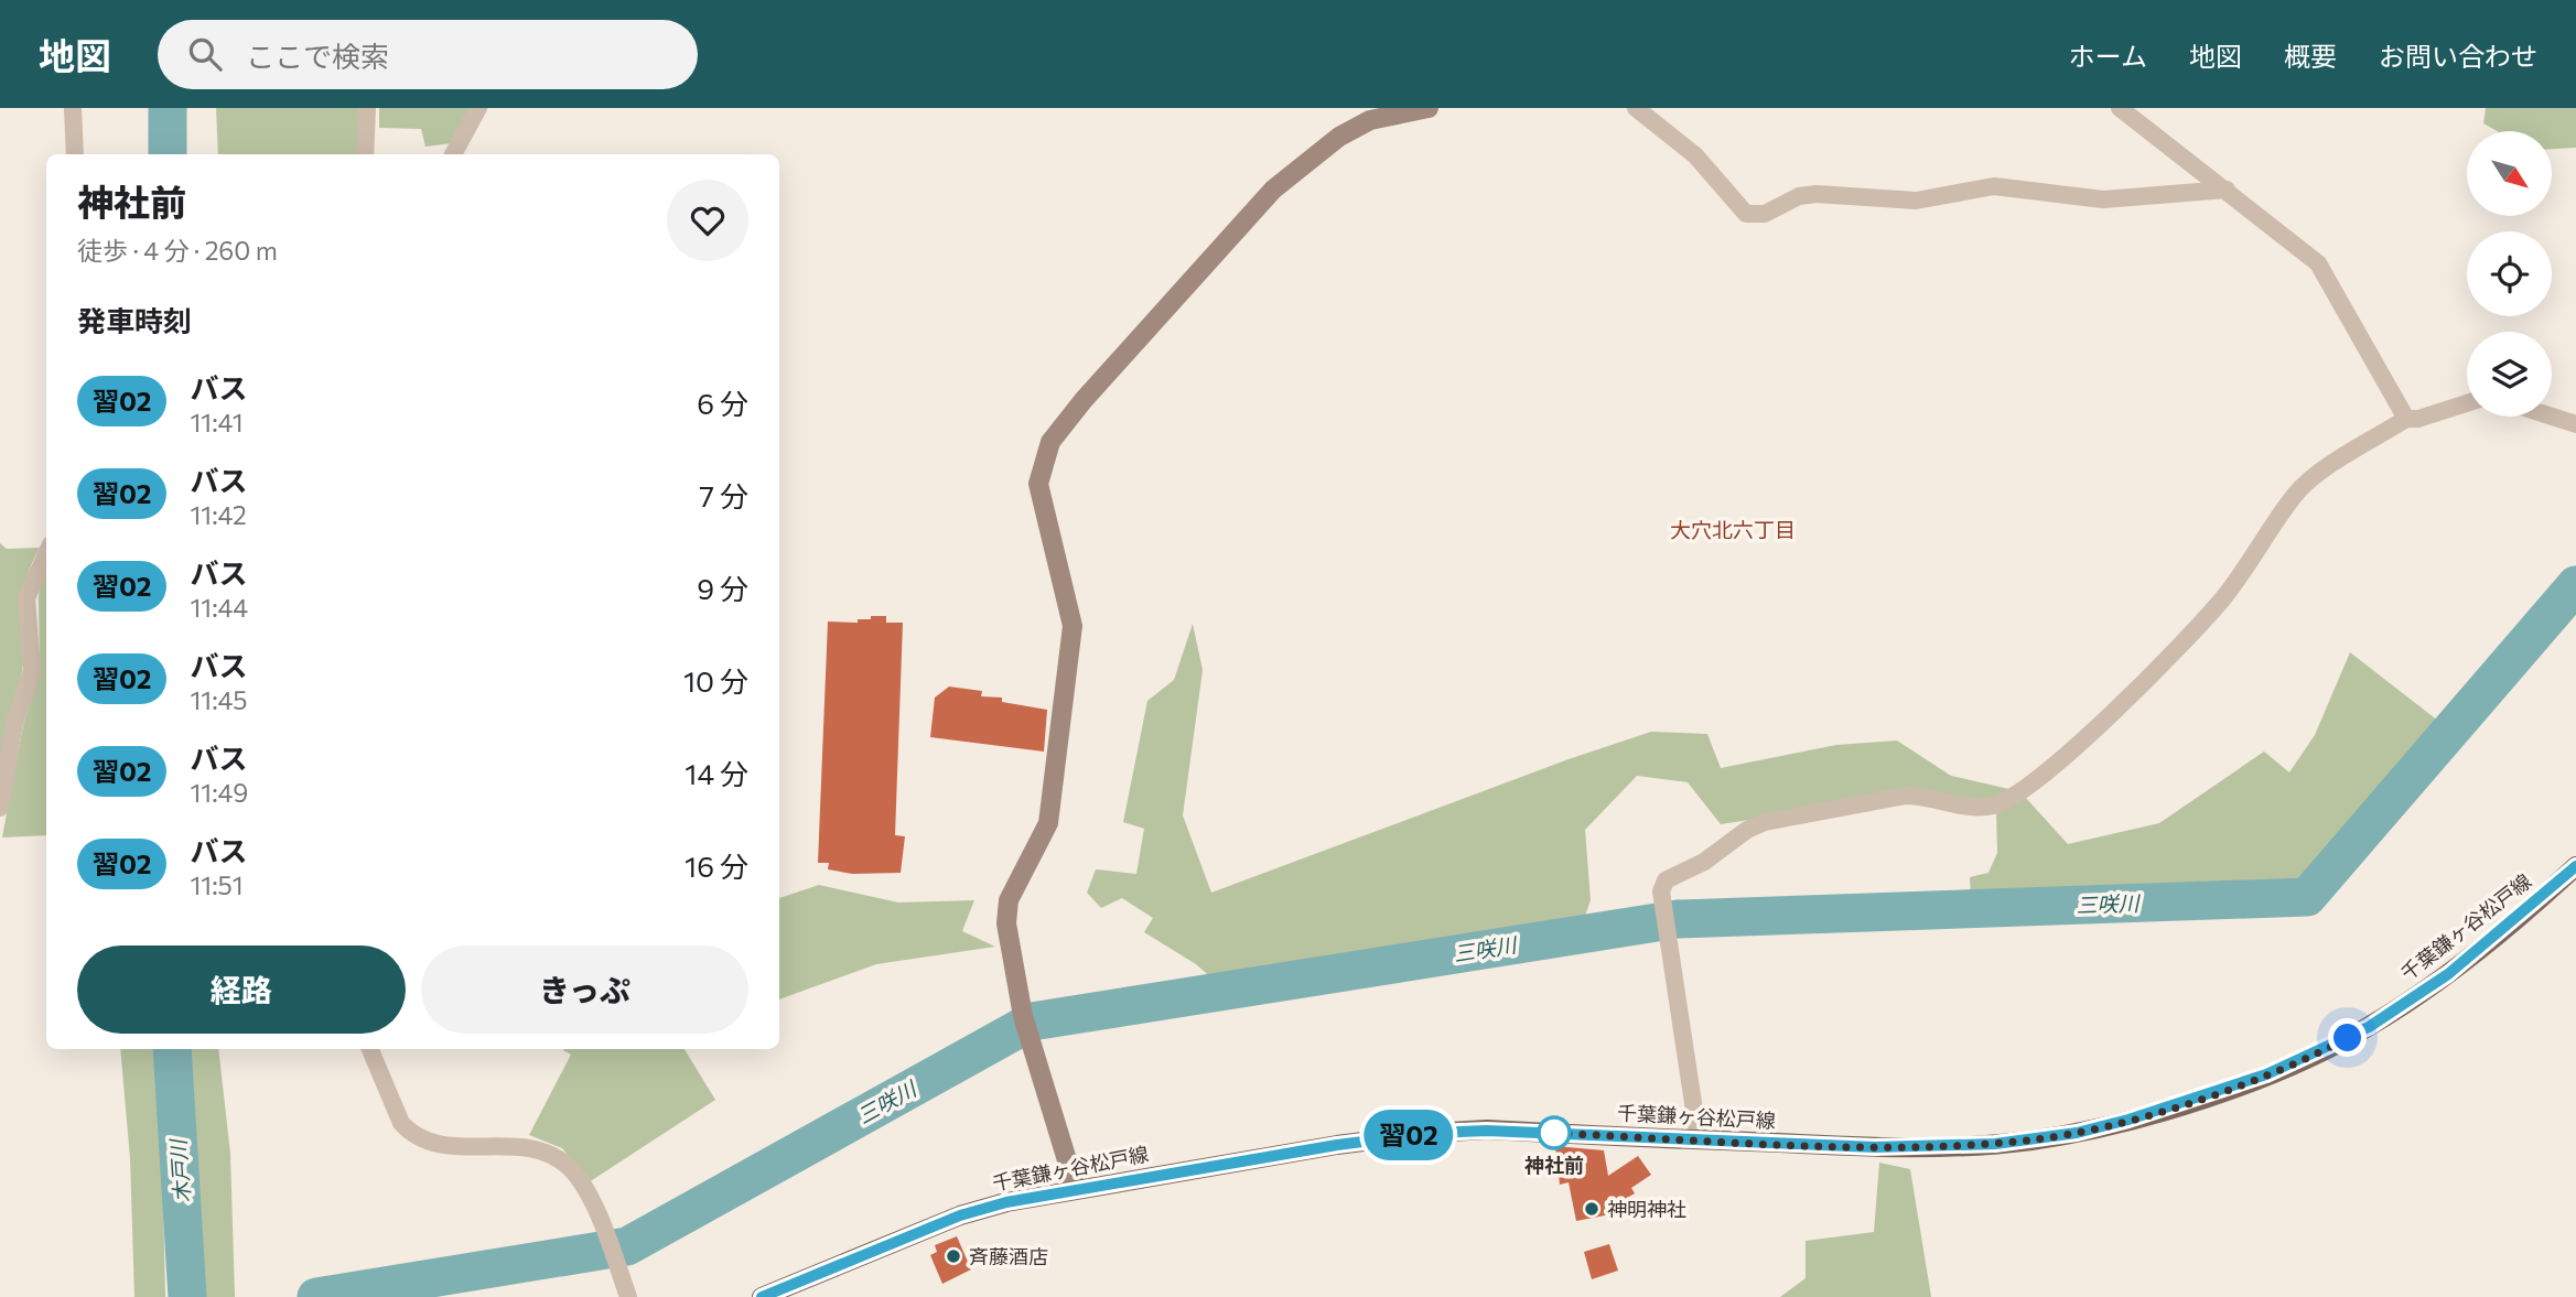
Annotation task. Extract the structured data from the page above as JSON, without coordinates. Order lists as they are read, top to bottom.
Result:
{
  "streets": {
    "main road": ["千葉鎌ヶ谷松戸線"]
  },
  "districts": ["大穴北六丁目"],
  "water": ["三咲川", "木戸川"],
  "places": ["神社前", "神明神社", "斉藤酒店"],
  "lines": ["bus line 習02"],
  "north": "bottom right",
  "page": {
    "header": "地図",
    "search": "ここで検索",
    "nav": [
      "ホーム",
      "地図",
      "概要",
      "お問い合わせ"
    ],
    "on_map": "習02",
    "heading": [
      ["神社前", "徒歩 · 4 分 · 260 m"],
      "発車時刻"
    ],
    "list": [
      {
        "mark": "習02",
        "name": "バス",
        "note": "11:41",
        "value": "6 分"
      },
      {
        "mark": "習02",
        "name": "バス",
        "note": "11:42",
        "value": "7 分"
      },
      {
        "mark": "習02",
        "name": "バス",
        "note": "11:44",
        "value": "9 分"
      },
      {
        "mark": "習02",
        "name": "バス",
        "note": "11:45",
        "value": "10 分"
      },
      {
        "mark": "習02",
        "name": "バス",
        "note": "11:49",
        "value": "14 分"
      },
      {
        "mark": "習02",
        "name": "バス",
        "note": "11:51",
        "value": "16 分"
      }
    ],
    "buttons": ["経路", "きっぷ"]
  }
}
